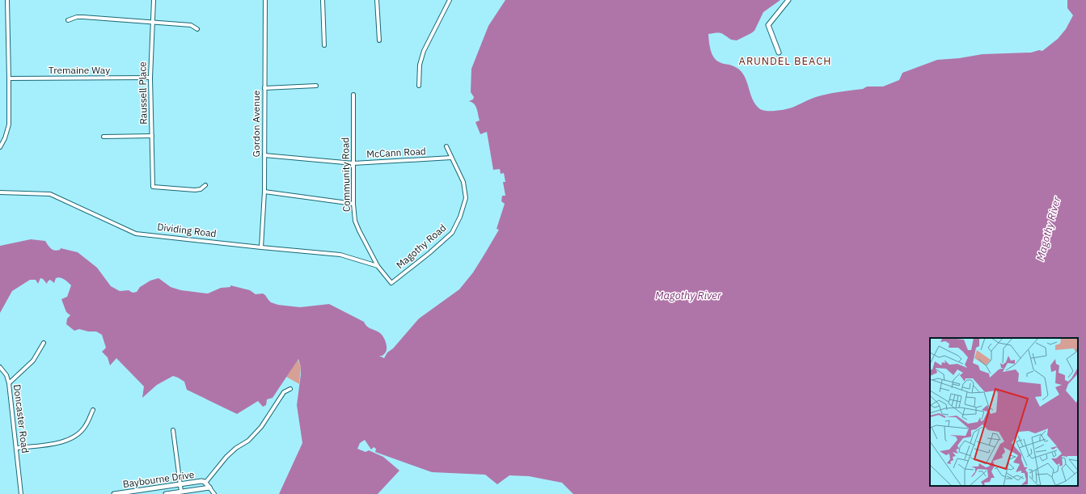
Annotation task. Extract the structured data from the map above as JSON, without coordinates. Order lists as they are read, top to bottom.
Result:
{
  "streets": {
    "street": [
      "Tremaine Way",
      "Raussell Place",
      "Gordon Avenue",
      "McCann Road",
      "Community Road",
      "Dividing Road",
      "Magothy Road",
      "Doncaster Road",
      "Baybourne Drive"
    ]
  },
  "crossings": [
    ["Tremaine Way", "Raussell Place"],
    ["Gordon Avenue", "McCann Road"],
    ["Gordon Avenue", "Dividing Road"],
    ["McCann Road", "Community Road"],
    ["McCann Road", "Magothy Road"],
    ["Community Road", "Dividing Road"],
    ["Community Road", "Magothy Road"]
  ],
  "districts": ["ARUNDEL BEACH"],
  "water": ["Magothy River"]
}
